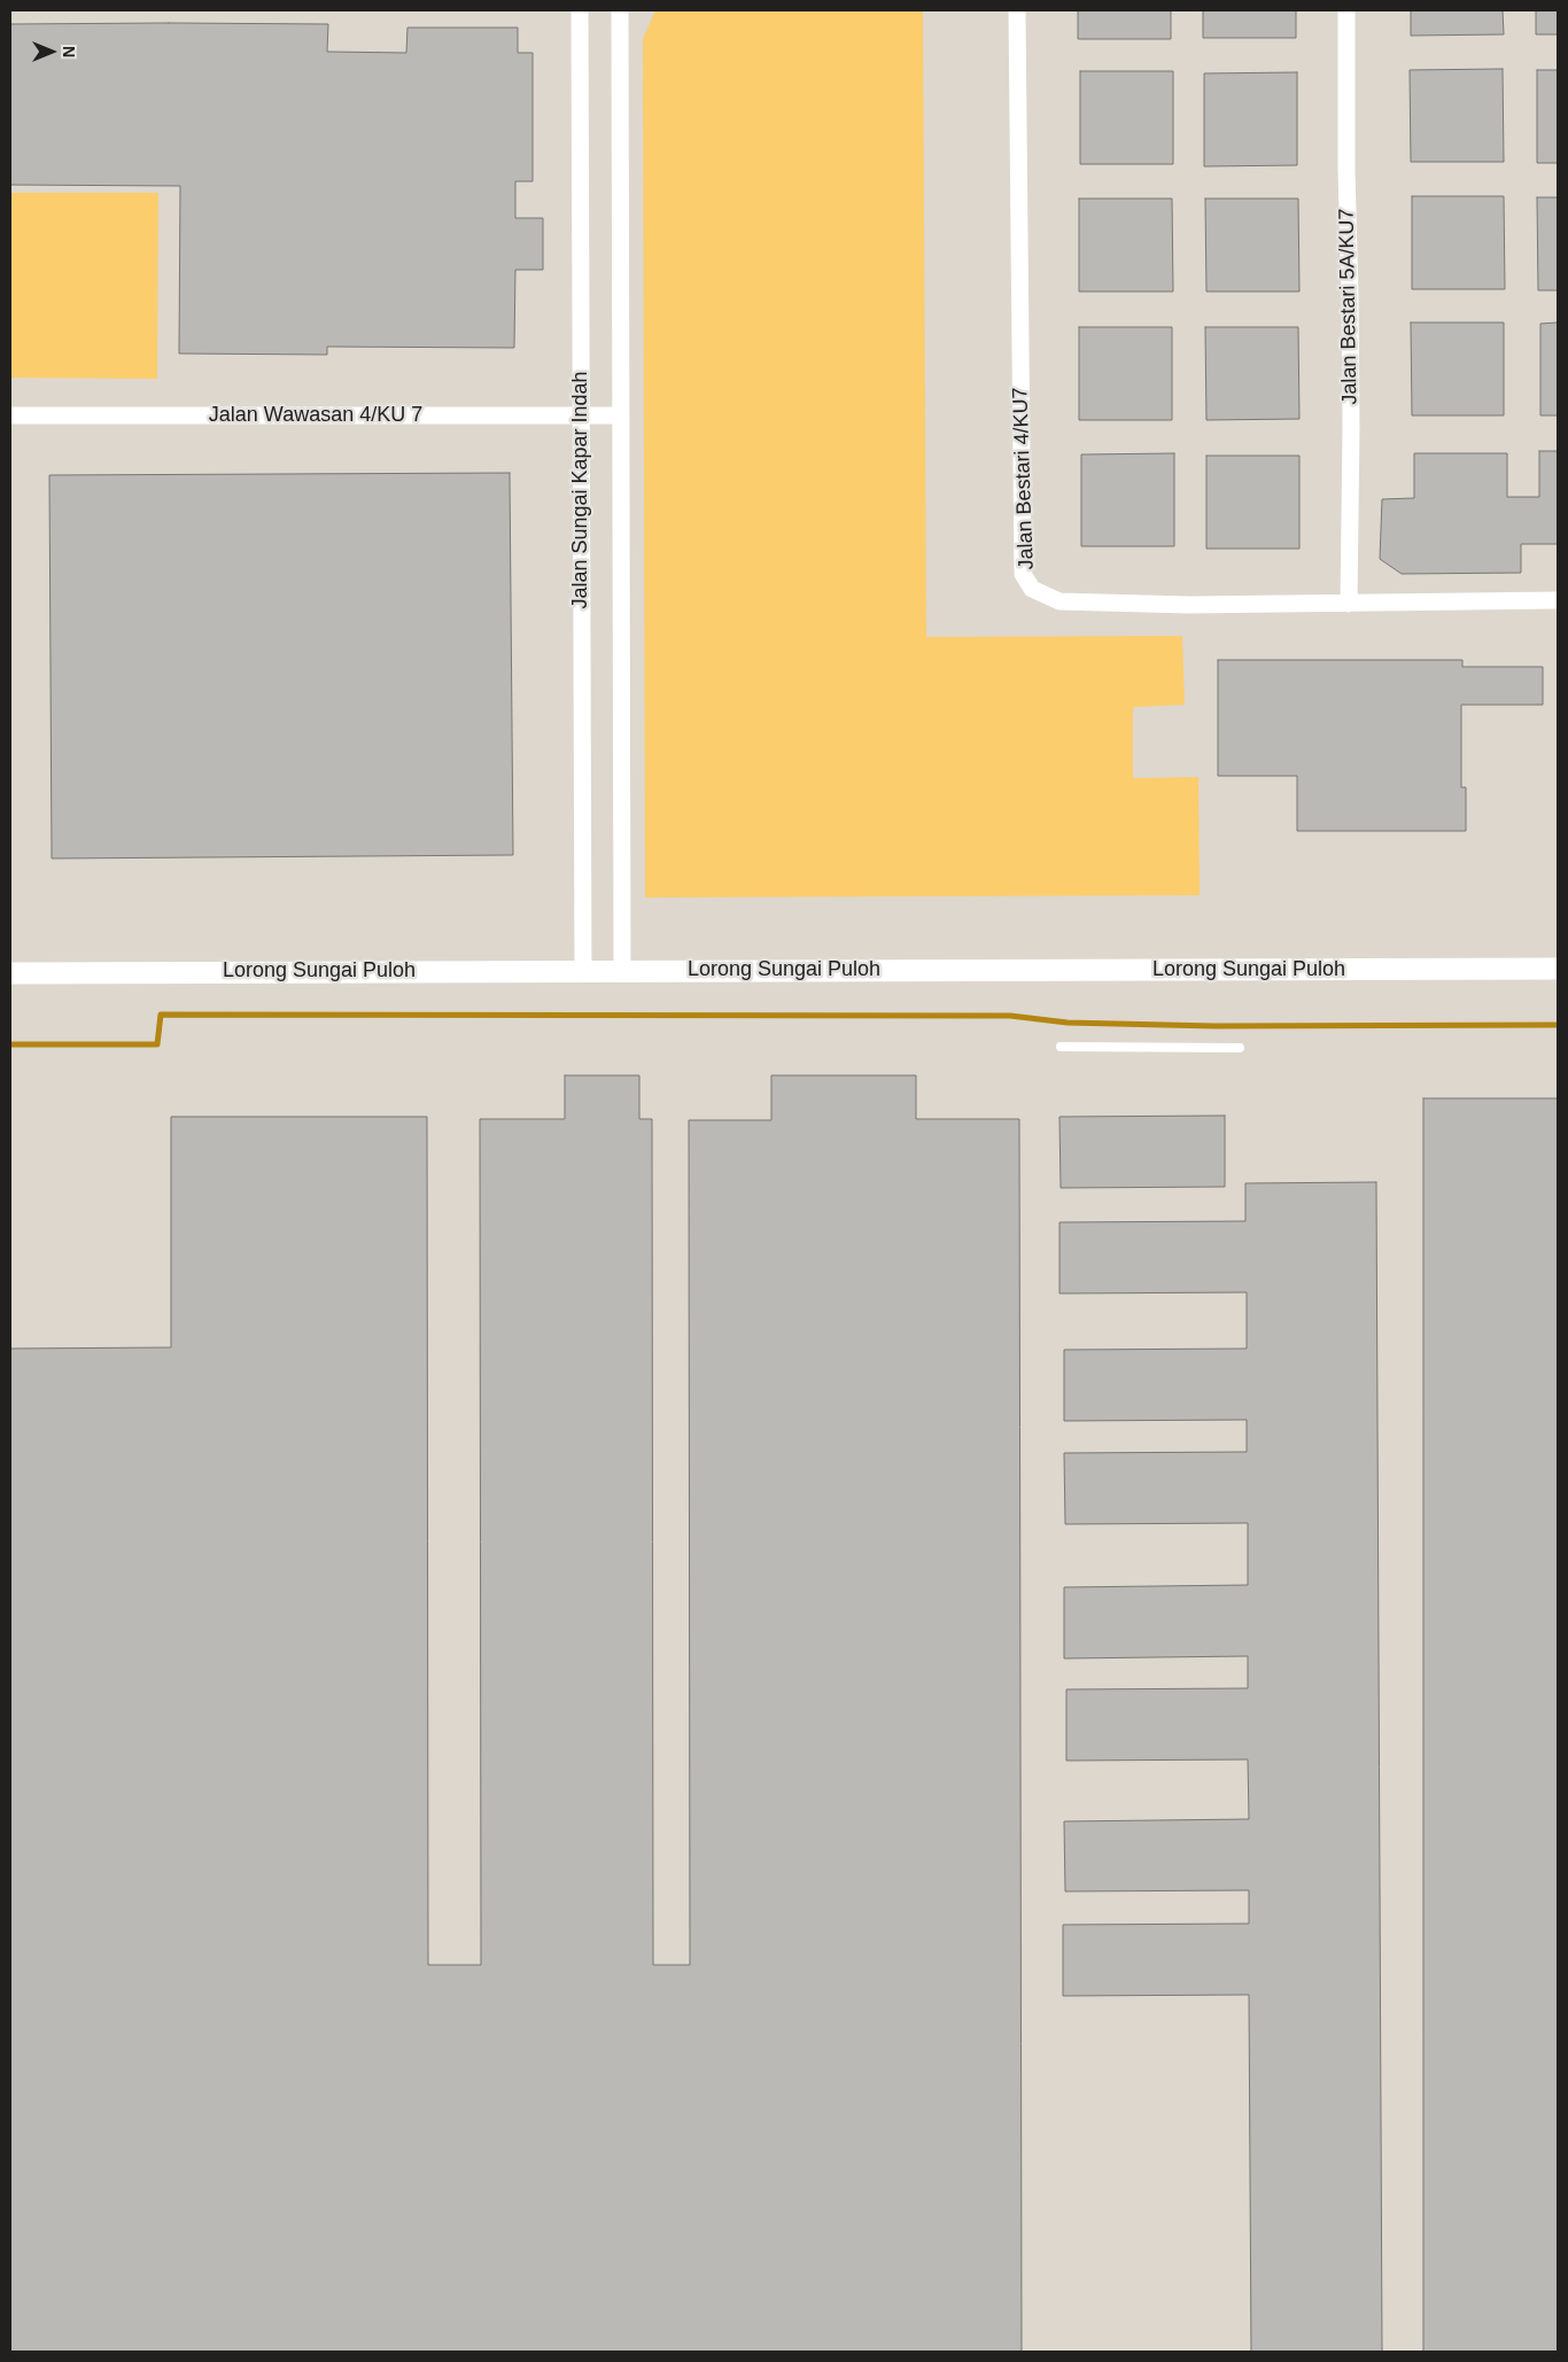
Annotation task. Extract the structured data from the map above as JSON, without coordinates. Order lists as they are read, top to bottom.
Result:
{
  "streets": {
    "street": [
      "Jalan Bestari 5A/KU7",
      "Jalan Wawasan 4/KU 7",
      "Jalan Bestari 4/KU7",
      "Jalan Sungai Kapar Indah",
      "Lorong Sungai Puloh"
    ]
  },
  "crossings": [
    ["Jalan Bestari 5A/KU7", "Jalan Bestari 4/KU7"],
    ["Jalan Wawasan 4/KU 7", "Jalan Sungai Kapar Indah"],
    ["Jalan Sungai Kapar Indah", "Lorong Sungai Puloh"]
  ],
  "north": "right"
}
